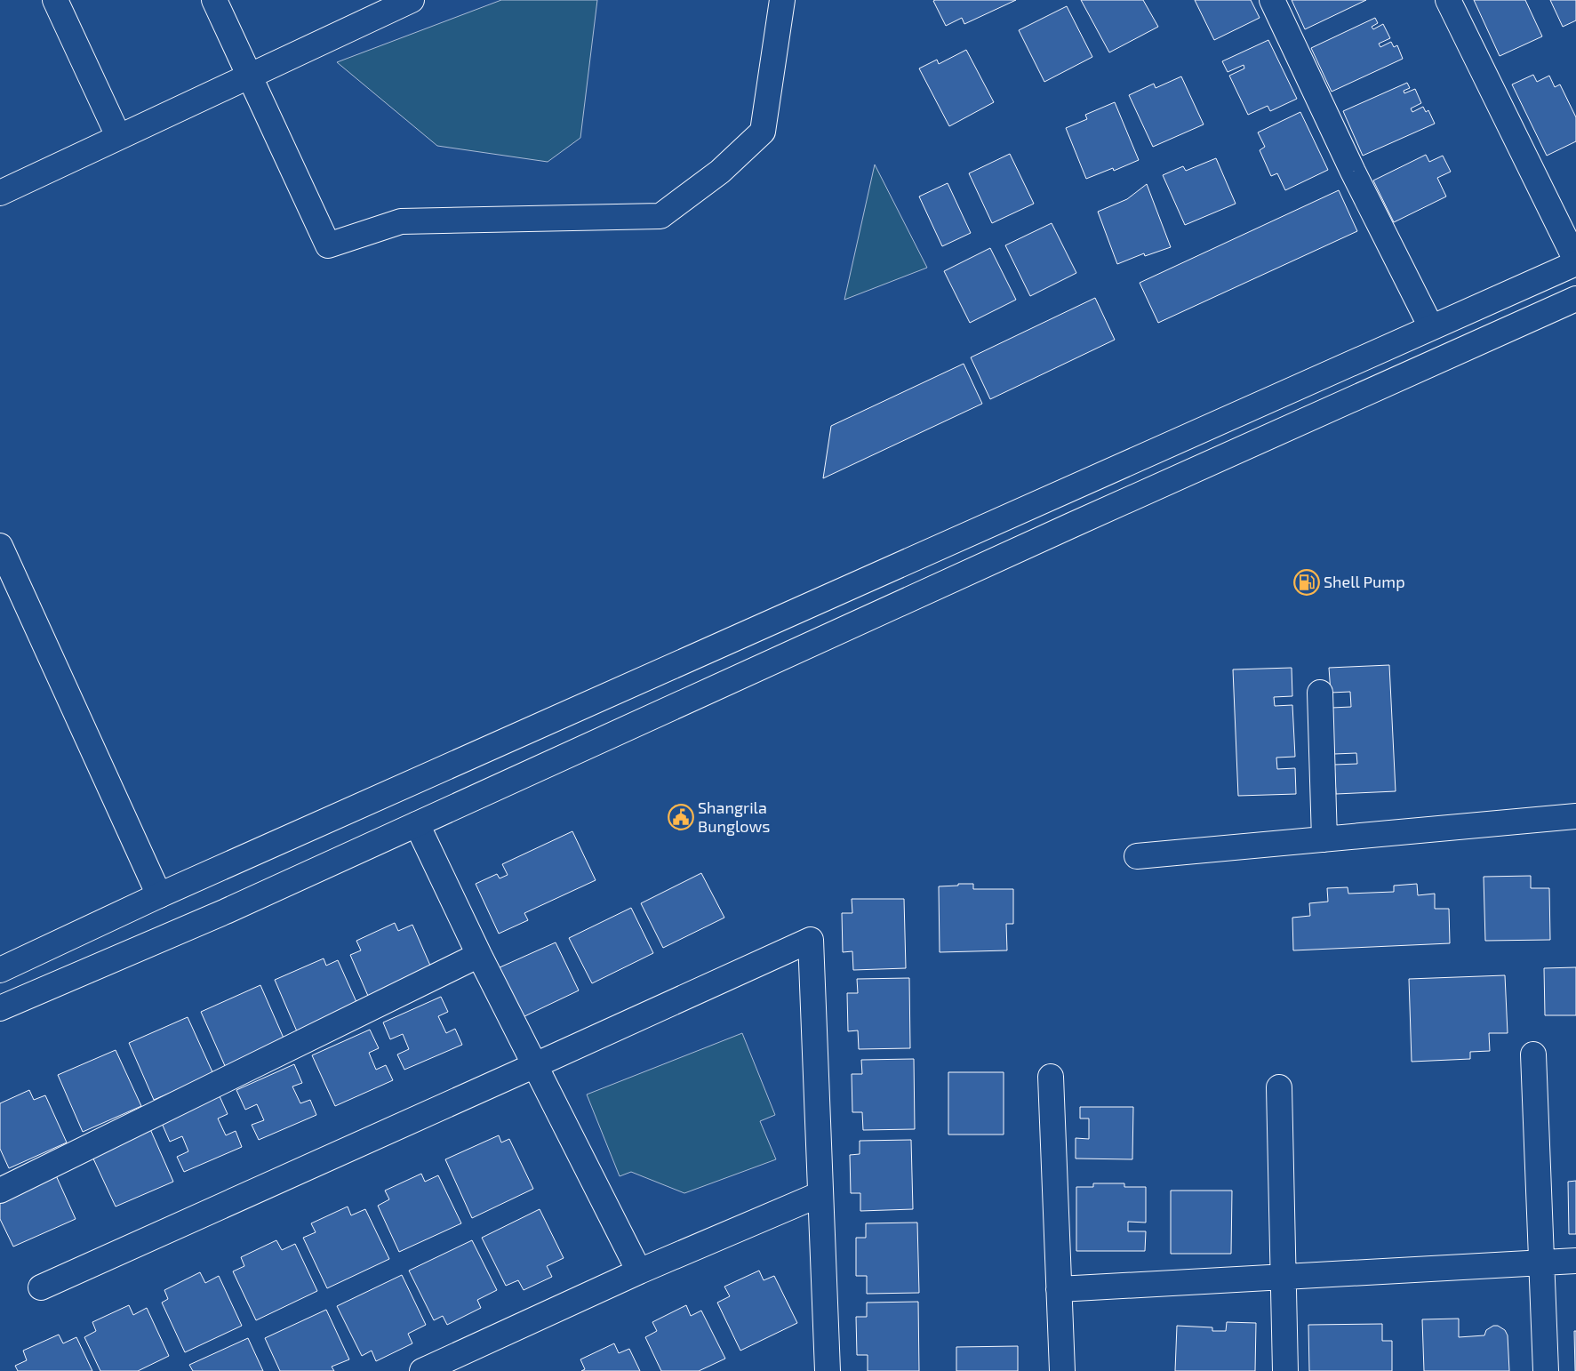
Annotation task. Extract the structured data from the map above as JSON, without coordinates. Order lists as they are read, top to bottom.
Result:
{
  "places": {
    "fuel station": ["Shell Pump"],
    "public building": ["Shangrila Bunglows"]
  }
}
